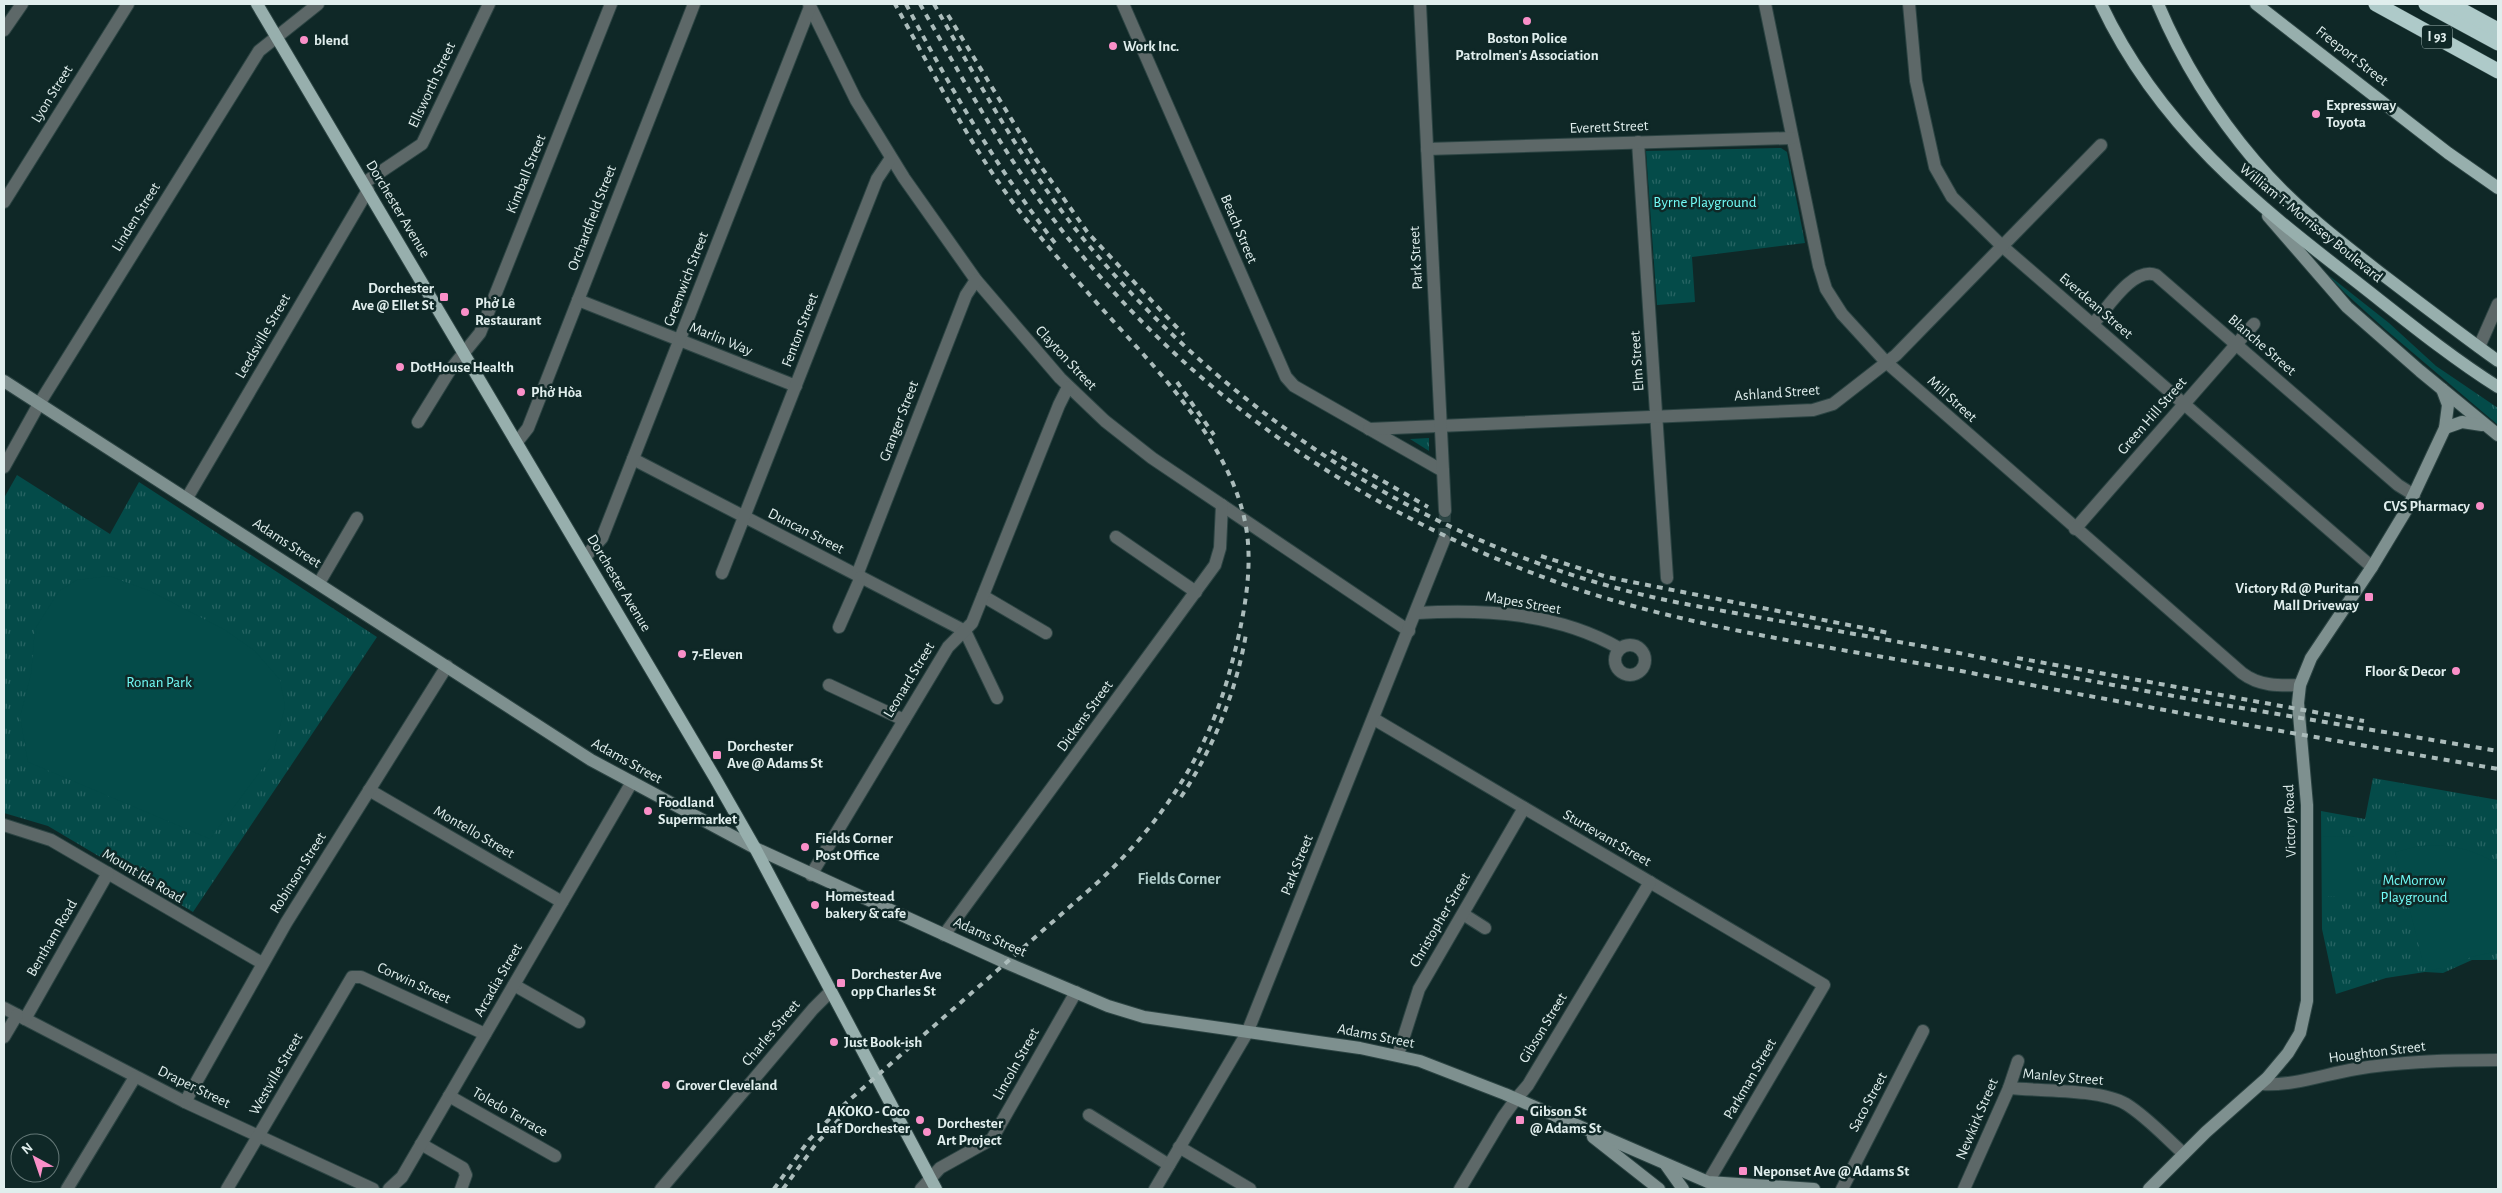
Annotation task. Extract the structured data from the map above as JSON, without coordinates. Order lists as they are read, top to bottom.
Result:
{
  "streets": {
    "highway": ["I 93"],
    "main road": [
      "Freeport Street",
      "Dorchester Avenue",
      "William T. Morrissey Boulevard",
      "Adams Street",
      "Victory Road"
    ],
    "street": [
      "Ellsworth Street",
      "Lyon Street",
      "Everett Street",
      "Kimball Street",
      "Linden Street",
      "Orchardfield Street",
      "Beach Street",
      "Park Street",
      "Greenwich Street",
      "Everdean Street",
      "Fenton Street",
      "Leedsville Street",
      "Marlin Way",
      "Blanche Street",
      "Clayton Street",
      "Elm Street",
      "Ashland Street",
      "Mill Street",
      "Green Hill Street",
      "Granger Street",
      "Duncan Street",
      "Mapes Street",
      "Leonard Street",
      "Dickens Street",
      "Montello Street",
      "Sturtevant Street",
      "Robinson Street",
      "Mount Ida Road",
      "Christopher Street",
      "Bentham Road",
      "Arcadia Street",
      "Corwin Street",
      "Gibson Street",
      "Charles Street",
      "Houghton Street",
      "Lincoln Street",
      "Westville Street",
      "Manley Street",
      "Parkman Street",
      "Draper Street",
      "Saco Street",
      "Toledo Terrace",
      "Newkirk Street"
    ]
  },
  "crossings": [
    ["Ellsworth Street", "Dorchester Avenue"],
    ["Ellsworth Street", "Leedsville Street"],
    ["Everett Street", "Park Street"],
    ["Everett Street", "Elm Street"],
    ["Everett Street", "Mill Street"],
    ["Kimball Street", "Dorchester Avenue"],
    ["Dorchester Avenue", "Linden Street"],
    ["Dorchester Avenue", "Orchardfield Street"],
    ["Dorchester Avenue", "Greenwich Street"],
    ["Dorchester Avenue", "Leedsville Street"],
    ["Dorchester Avenue", "Adams Street"],
    ["Dorchester Avenue", "Charles Street"],
    ["Dorchester Avenue", "Lincoln Street"],
    ["Linden Street", "Adams Street"],
    ["Orchardfield Street", "Marlin Way"],
    ["Beach Street", "Park Street"],
    ["Park Street", "Clayton Street"],
    ["Park Street", "Ashland Street"],
    ["Park Street", "Adams Street"],
    ["Park Street", "Mapes Street"],
    ["Park Street", "Sturtevant Street"],
    ["Greenwich Street", "Marlin Way"],
    ["Greenwich Street", "Clayton Street"],
    ["Greenwich Street", "Duncan Street"],
    ["Everdean Street", "Blanche Street"],
    ["Everdean Street", "Ashland Street"],
    ["Everdean Street", "Green Hill Street"],
    ["Everdean Street", "Victory Road"],
    ["Fenton Street", "Marlin Way"],
    ["Fenton Street", "Clayton Street"],
    ["Fenton Street", "Duncan Street"],
    ["Leedsville Street", "Adams Street"],
    ["Blanche Street", "Green Hill Street"],
    ["Blanche Street", "Victory Road"],
    ["Clayton Street", "Granger Street"],
    ["Clayton Street", "Leonard Street"],
    ["Clayton Street", "Dickens Street"],
    ["Elm Street", "Ashland Street"],
    ["Ashland Street", "Mill Street"],
    ["Mill Street", "Green Hill Street"],
    ["Mill Street", "Victory Road"],
    ["Granger Street", "Duncan Street"],
    ["Duncan Street", "Leonard Street"],
    ["Adams Street", "Leonard Street"],
    ["Adams Street", "Dickens Street"],
    ["Adams Street", "Robinson Street"],
    ["Adams Street", "Christopher Street"],
    ["Adams Street", "Arcadia Street"],
    ["Adams Street", "Gibson Street"],
    ["Adams Street", "Lincoln Street"],
    ["Adams Street", "Parkman Street"],
    ["Victory Road", "Houghton Street"],
    ["Victory Road", "Manley Street"],
    ["Montello Street", "Robinson Street"],
    ["Montello Street", "Arcadia Street"],
    ["Sturtevant Street", "Christopher Street"],
    ["Sturtevant Street", "Gibson Street"],
    ["Sturtevant Street", "Parkman Street"],
    ["Robinson Street", "Mount Ida Road"],
    ["Robinson Street", "Draper Street"],
    ["Mount Ida Road", "Bentham Road"],
    ["Bentham Road", "Draper Street"],
    ["Arcadia Street", "Corwin Street"],
    ["Arcadia Street", "Toledo Terrace"],
    ["Corwin Street", "Westville Street"],
    ["Westville Street", "Draper Street"],
    ["Manley Street", "Newkirk Street"]
  ],
  "districts": ["Fields Corner"],
  "parks": ["Byrne Playground", "Ronan Park", "McMorrow Playground"],
  "places": {
    "other": [
      "Boston Police Patrolmen's Association",
      "blend",
      "Work Inc.",
      "Expressway Toyota",
      "Phở Lê Restaurant",
      "DotHouse Health",
      "Phở Hòa",
      "CVS Pharmacy",
      "7-Eleven",
      "Floor & Decor",
      "Foodland Supermarket",
      "Fields Corner Post Office",
      "Homestead bakery & cafe",
      "Just Book-ish",
      "Grover Cleveland",
      "AKOKO - Coco Leaf Dorchester",
      "Dorchester Art Project"
    ],
    "transit": [
      "Dorchester Ave @ Ellet St",
      "Victory Rd @ Puritan Mall Driveway",
      "Dorchester Ave @ Adams St",
      "Dorchester Ave opp Charles St",
      "Gibson St @ Adams St",
      "Neponset Ave @ Adams St"
    ]
  },
  "north": "top left"
}
